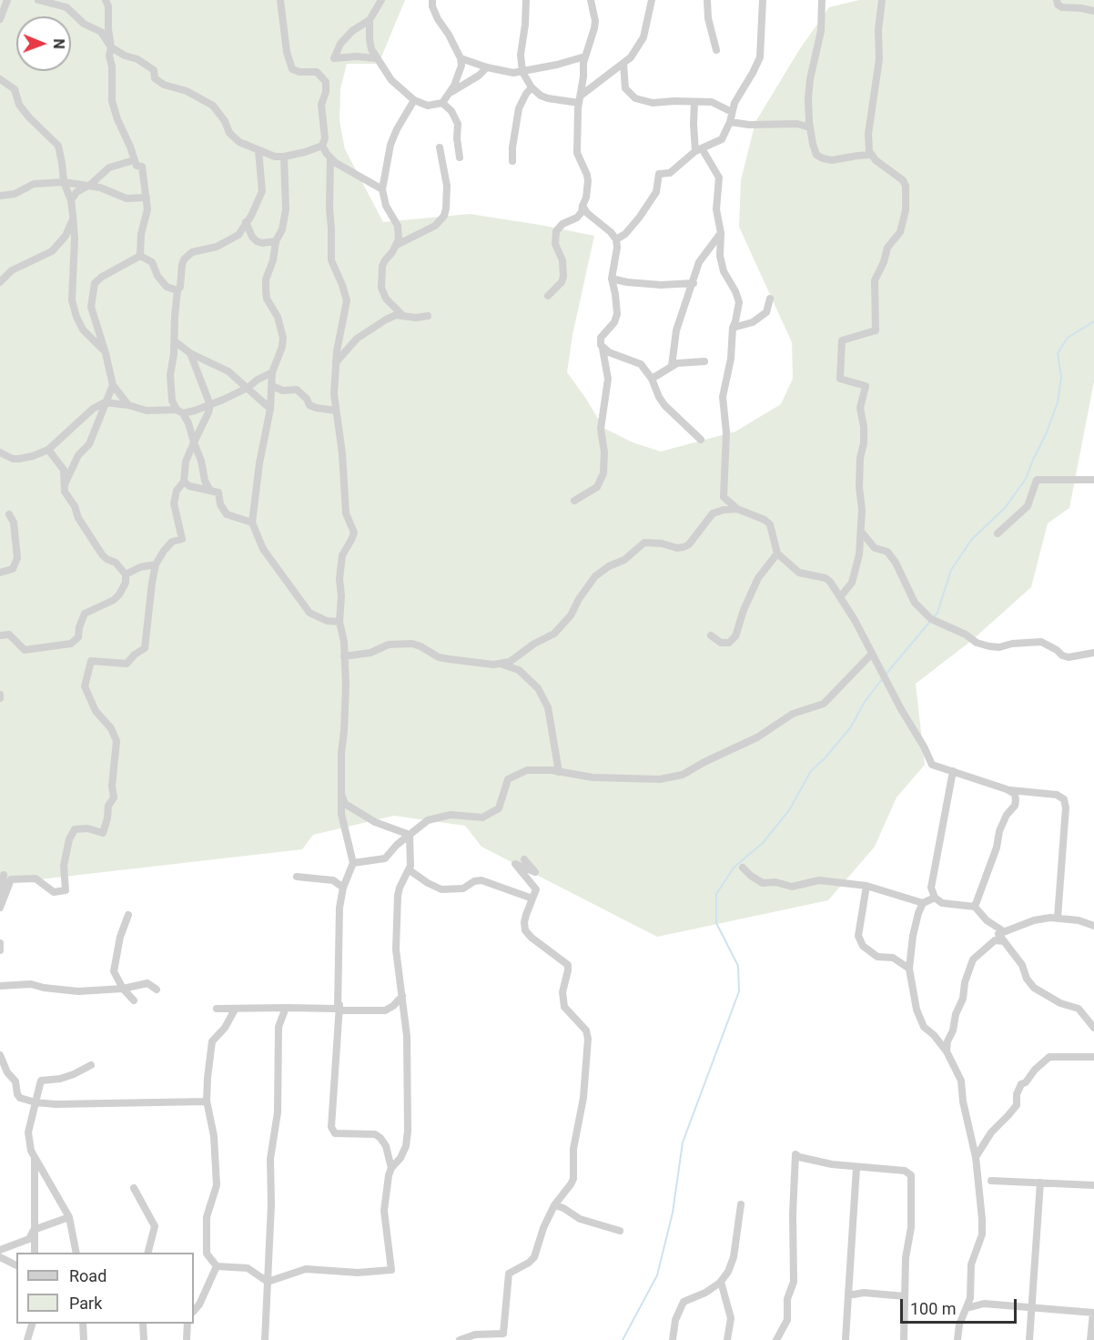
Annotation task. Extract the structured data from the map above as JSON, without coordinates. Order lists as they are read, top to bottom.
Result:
{
  "legend": ["Road", "Park"],
  "scale_bar": "100 m",
  "north": "right"
}
